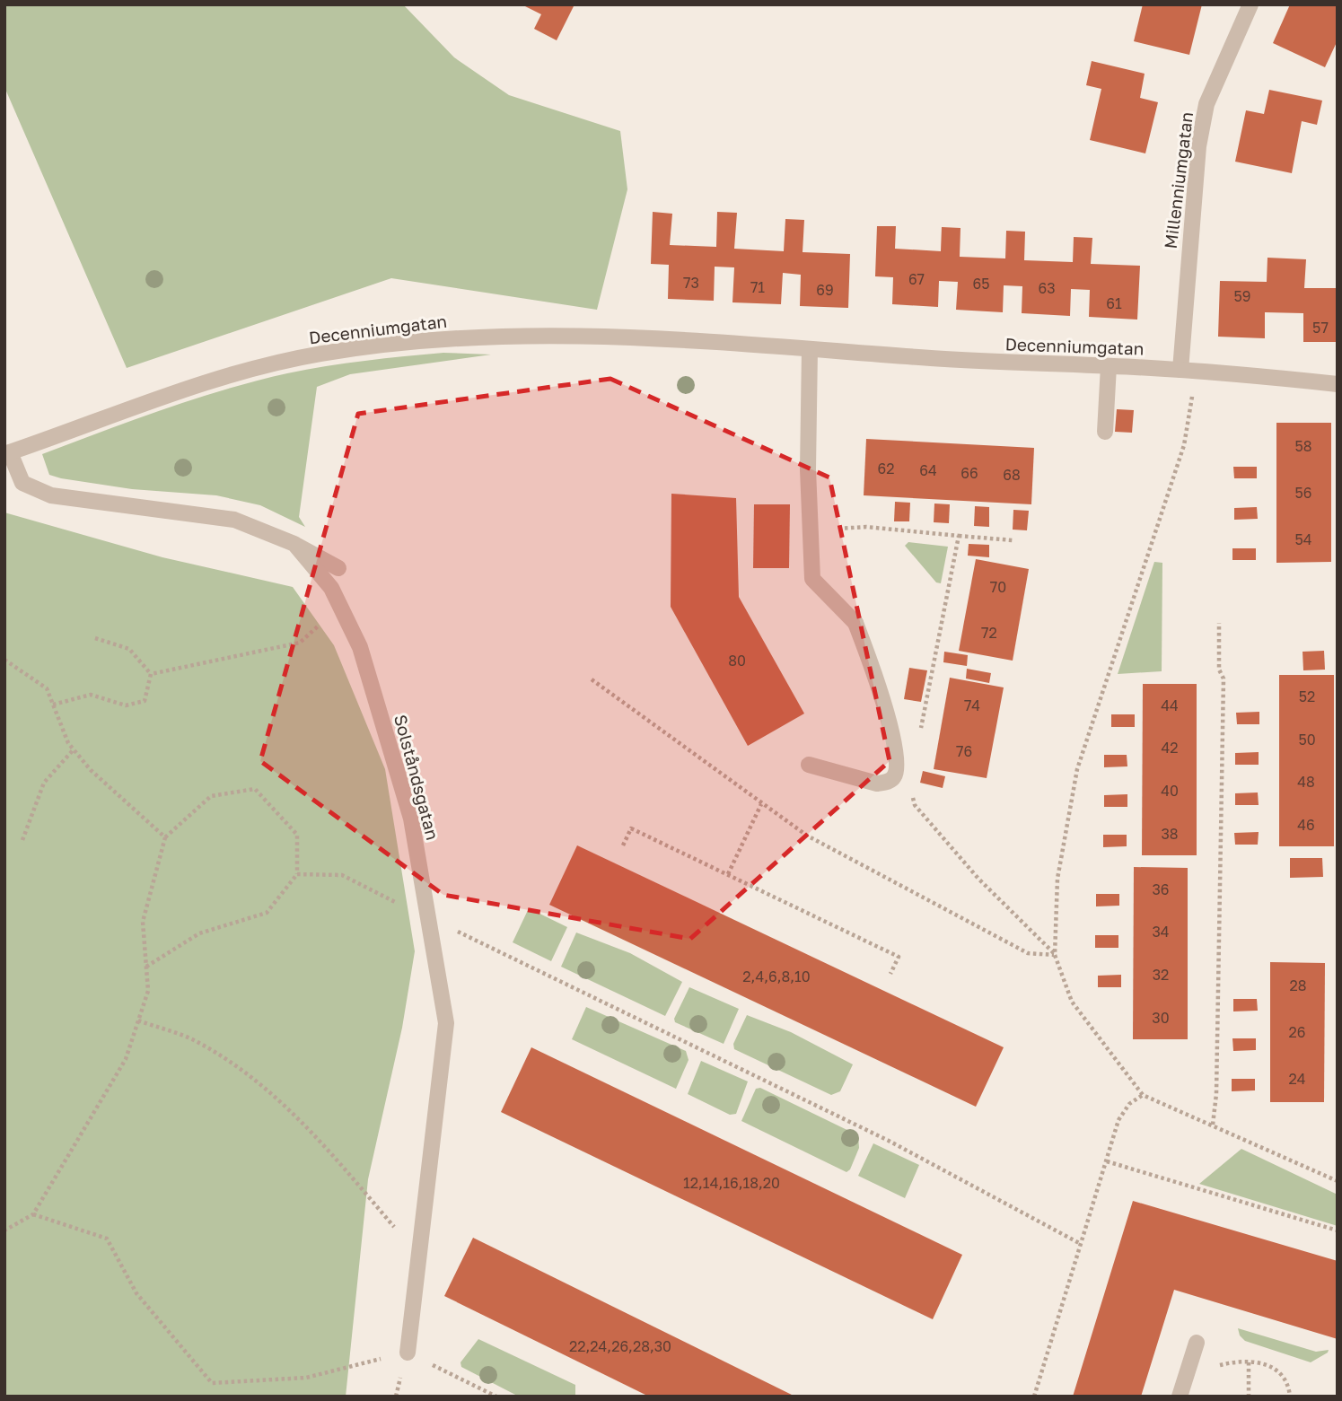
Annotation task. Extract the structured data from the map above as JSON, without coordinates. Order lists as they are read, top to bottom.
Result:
{
  "streets": {
    "street": ["Millenniumgatan", "Decenniumgatan", "Solståndsgatan"]
  },
  "crossings": [
    ["Millenniumgatan", "Decenniumgatan"],
    ["Decenniumgatan", "Solståndsgatan"]
  ],
  "house_numbers": [
    "67",
    "73",
    "65",
    "71",
    "63",
    "69",
    "59",
    "61",
    "57",
    "58",
    "62",
    "64",
    "66",
    "68",
    "56",
    "54",
    "70",
    "72",
    "80",
    "52",
    "74",
    "44",
    "50",
    "42",
    "76",
    "48",
    "40",
    "46",
    "38",
    "36",
    "34",
    "32",
    "2,4,6,8,10",
    "28",
    "30",
    "26",
    "24",
    "12,14,16,18,20",
    "22,24,26,28,30"
  ]
}
